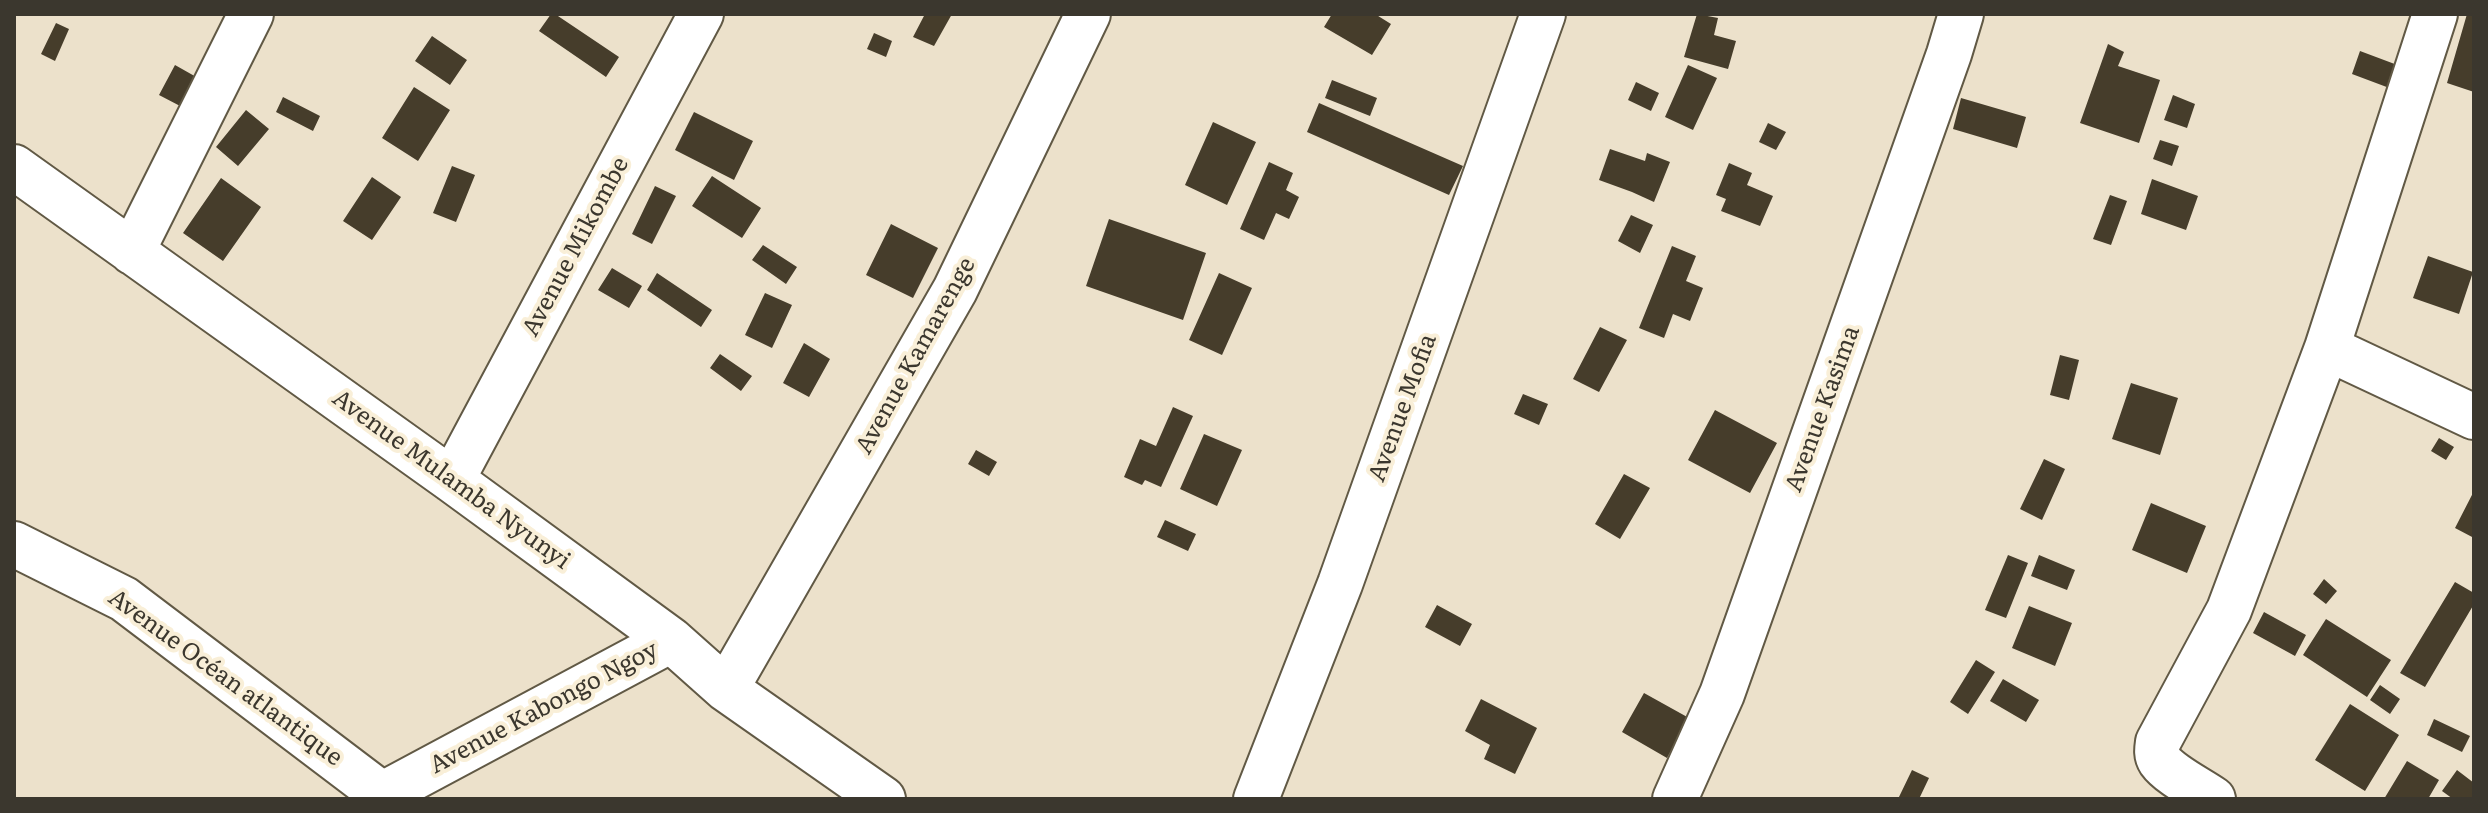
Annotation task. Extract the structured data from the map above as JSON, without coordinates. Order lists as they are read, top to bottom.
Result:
{
  "streets": {
    "street": [
      "Avenue Mikombe",
      "Avenue Kamarenge",
      "Avenue Mofia",
      "Avenue Kasima",
      "Avenue Mulamba Nyunyi",
      "Avenue Océan atlantique",
      "Avenue Kabongo Ngoy"
    ]
  },
  "crossings": [
    ["Avenue Mikombe", "Avenue Mulamba Nyunyi"],
    ["Avenue Kamarenge", "Avenue Mulamba Nyunyi"],
    ["Avenue Mulamba Nyunyi", "Avenue Kabongo Ngoy"],
    ["Avenue Océan atlantique", "Avenue Kabongo Ngoy"]
  ]
}
